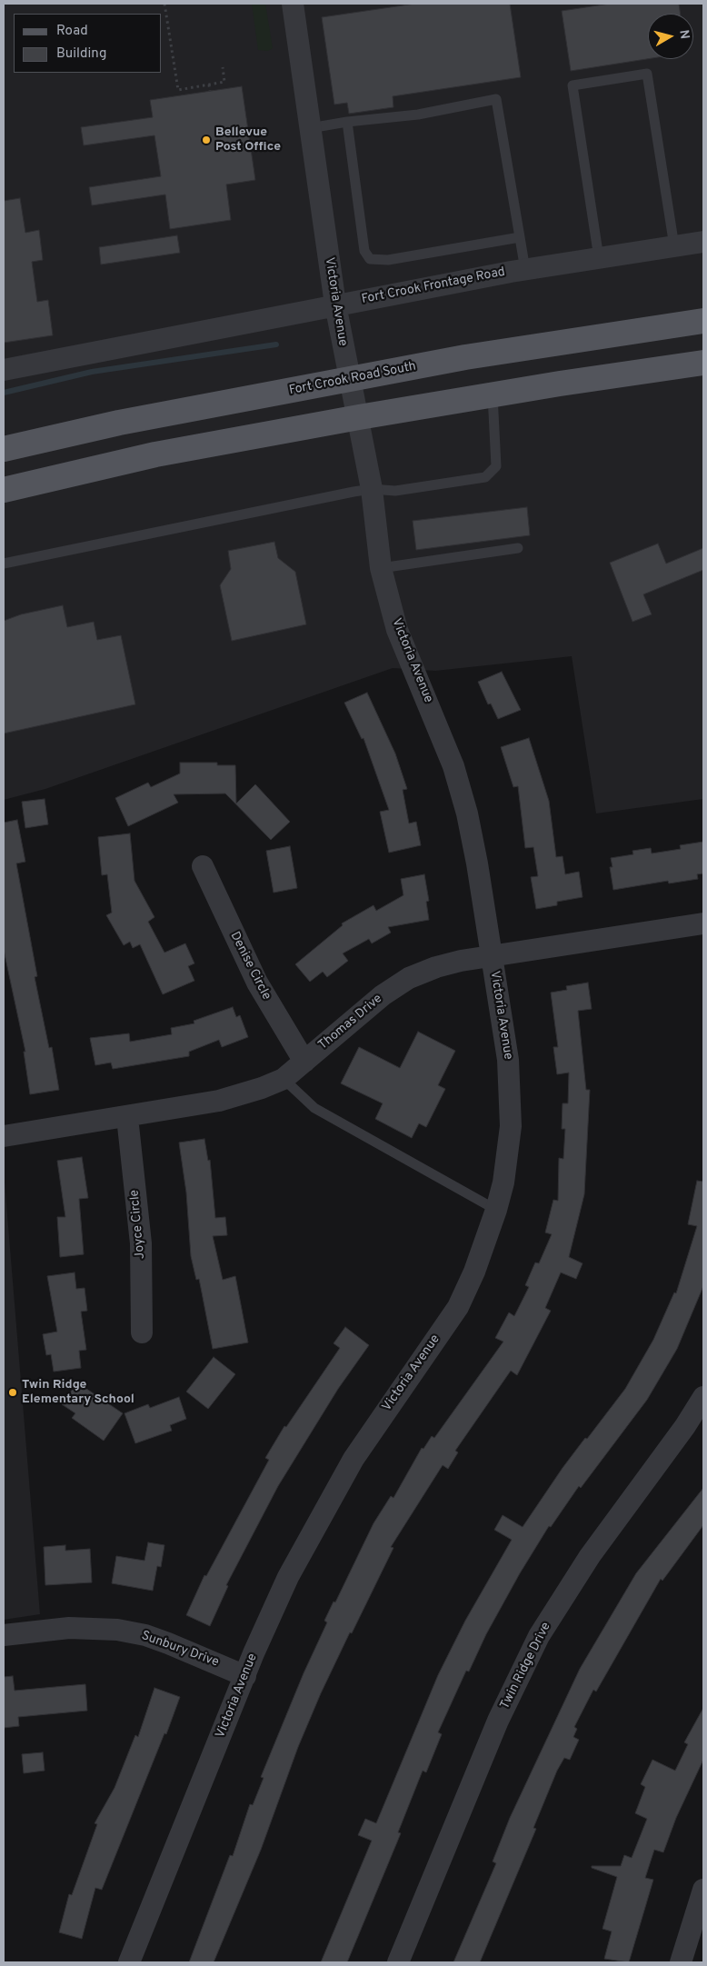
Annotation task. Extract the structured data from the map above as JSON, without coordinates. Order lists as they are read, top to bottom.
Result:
{
  "streets": {
    "main road": ["Fort Crook Road South"],
    "street": [
      "Fort Crook Frontage Road",
      "Victoria Avenue",
      "Denise Circle",
      "Thomas Drive",
      "Joyce Circle",
      "Sunbury Drive",
      "Twin Ridge Drive"
    ]
  },
  "crossings": [
    ["Fort Crook Frontage Road", "Victoria Avenue"],
    ["Victoria Avenue", "Fort Crook Road South"],
    ["Victoria Avenue", "Thomas Drive"],
    ["Victoria Avenue", "Sunbury Drive"],
    ["Denise Circle", "Thomas Drive"],
    ["Thomas Drive", "Joyce Circle"]
  ],
  "places": ["Bellevue Post Office", "Twin Ridge Elementary School"],
  "legend": ["Road", "Building"],
  "north": "right"
}
